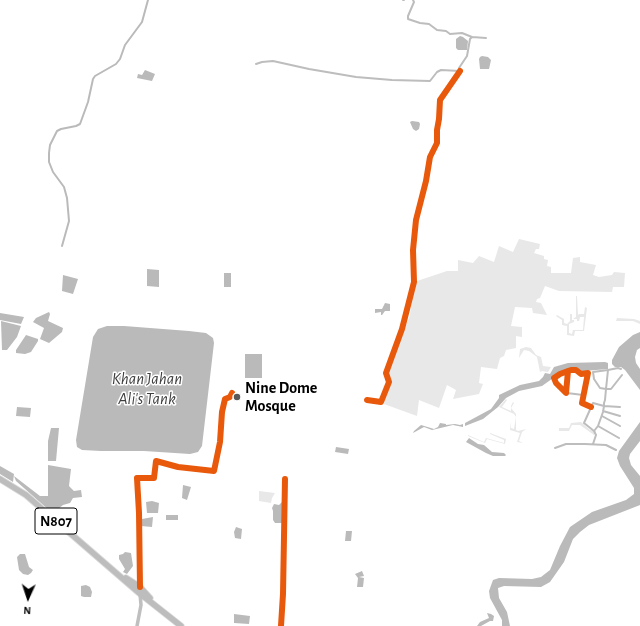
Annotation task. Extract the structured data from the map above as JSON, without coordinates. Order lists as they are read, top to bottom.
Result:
{
  "streets": {
    "highway": ["N807"]
  },
  "water": ["Khan Jahan Ali's Tank"],
  "places": ["Nine Dome Mosque"],
  "north": "bottom"
}
